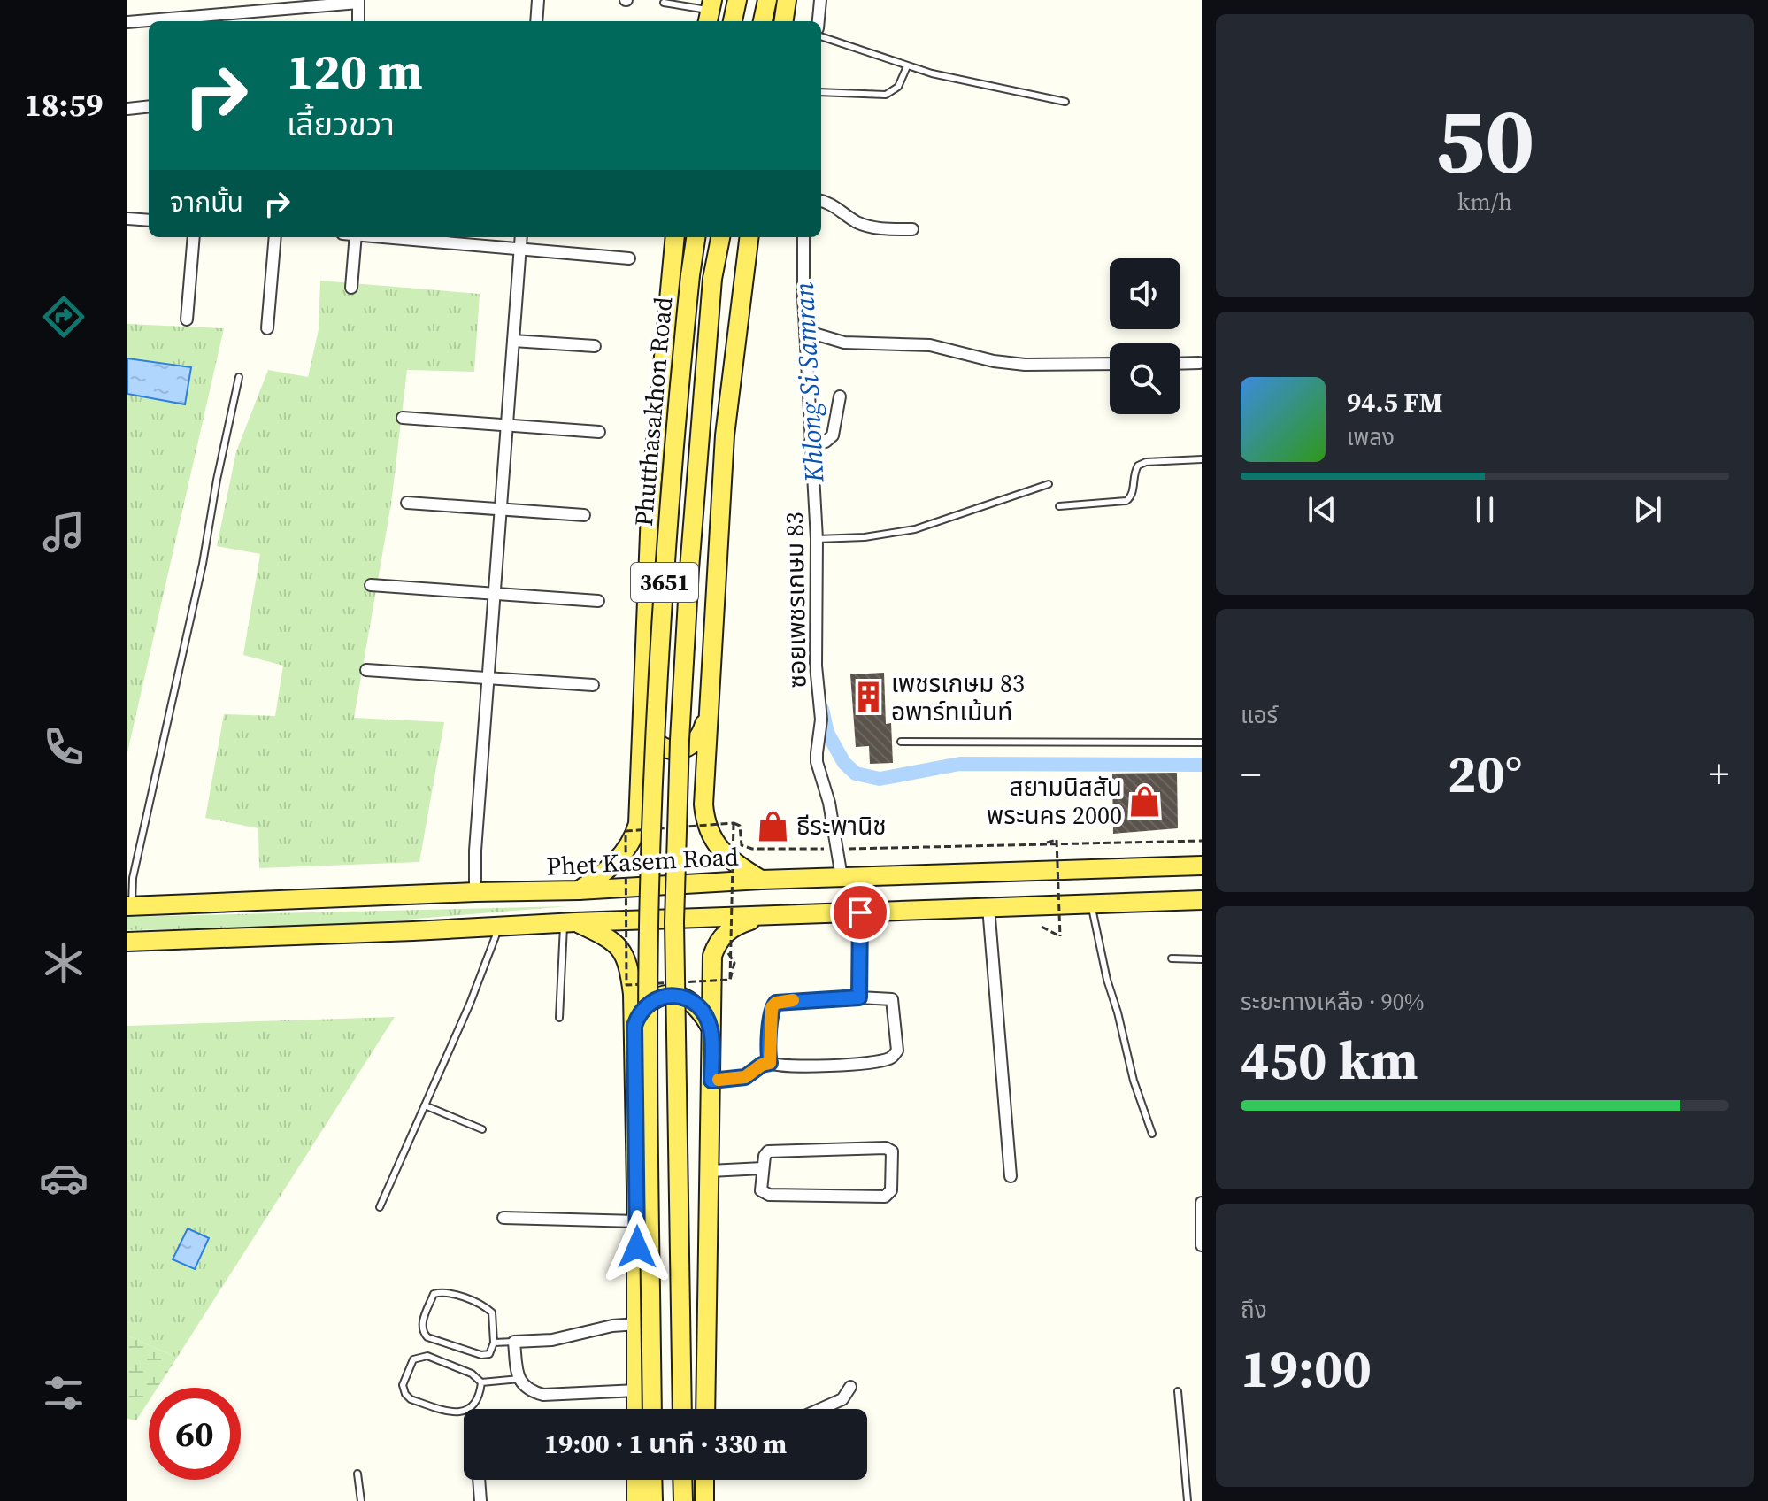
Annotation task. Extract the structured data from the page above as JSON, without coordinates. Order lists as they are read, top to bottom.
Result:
{
  "streets": {
    "main road": ["Phutthasakhon Road", "3651", "Phet Kasem Road"],
    "street": ["ซอยเพชรเกษม 83"]
  },
  "crossings": [
    ["ซอยเพชรเกษม 83", "Phet Kasem Road"]
  ],
  "water": ["Khlong Si Samran"],
  "places": {
    "building": ["เพชรเกษม 83 อพาร์ทเม้นท์"],
    "shop": ["สยามนิสสัน พระนคร 2000", "ธีระพานิช"]
  },
  "page": {
    "tabs": "18:59",
    "tile": [
      ["50", "km/h"],
      "แอร์",
      ["ระยะทางเหลือ · 90%", "450 km"],
      ["ถึง", "19:00"]
    ],
    "turn": ["120 m", "เลี้ยวขวา"],
    "then": "จากนั้น",
    "song": ["94.5 FM", "เพลง"],
    "heat": ["−", "20°", "+"],
    "limit": "60",
    "trip": "19:00 · 1 นาที · 330 m"
  }
}
